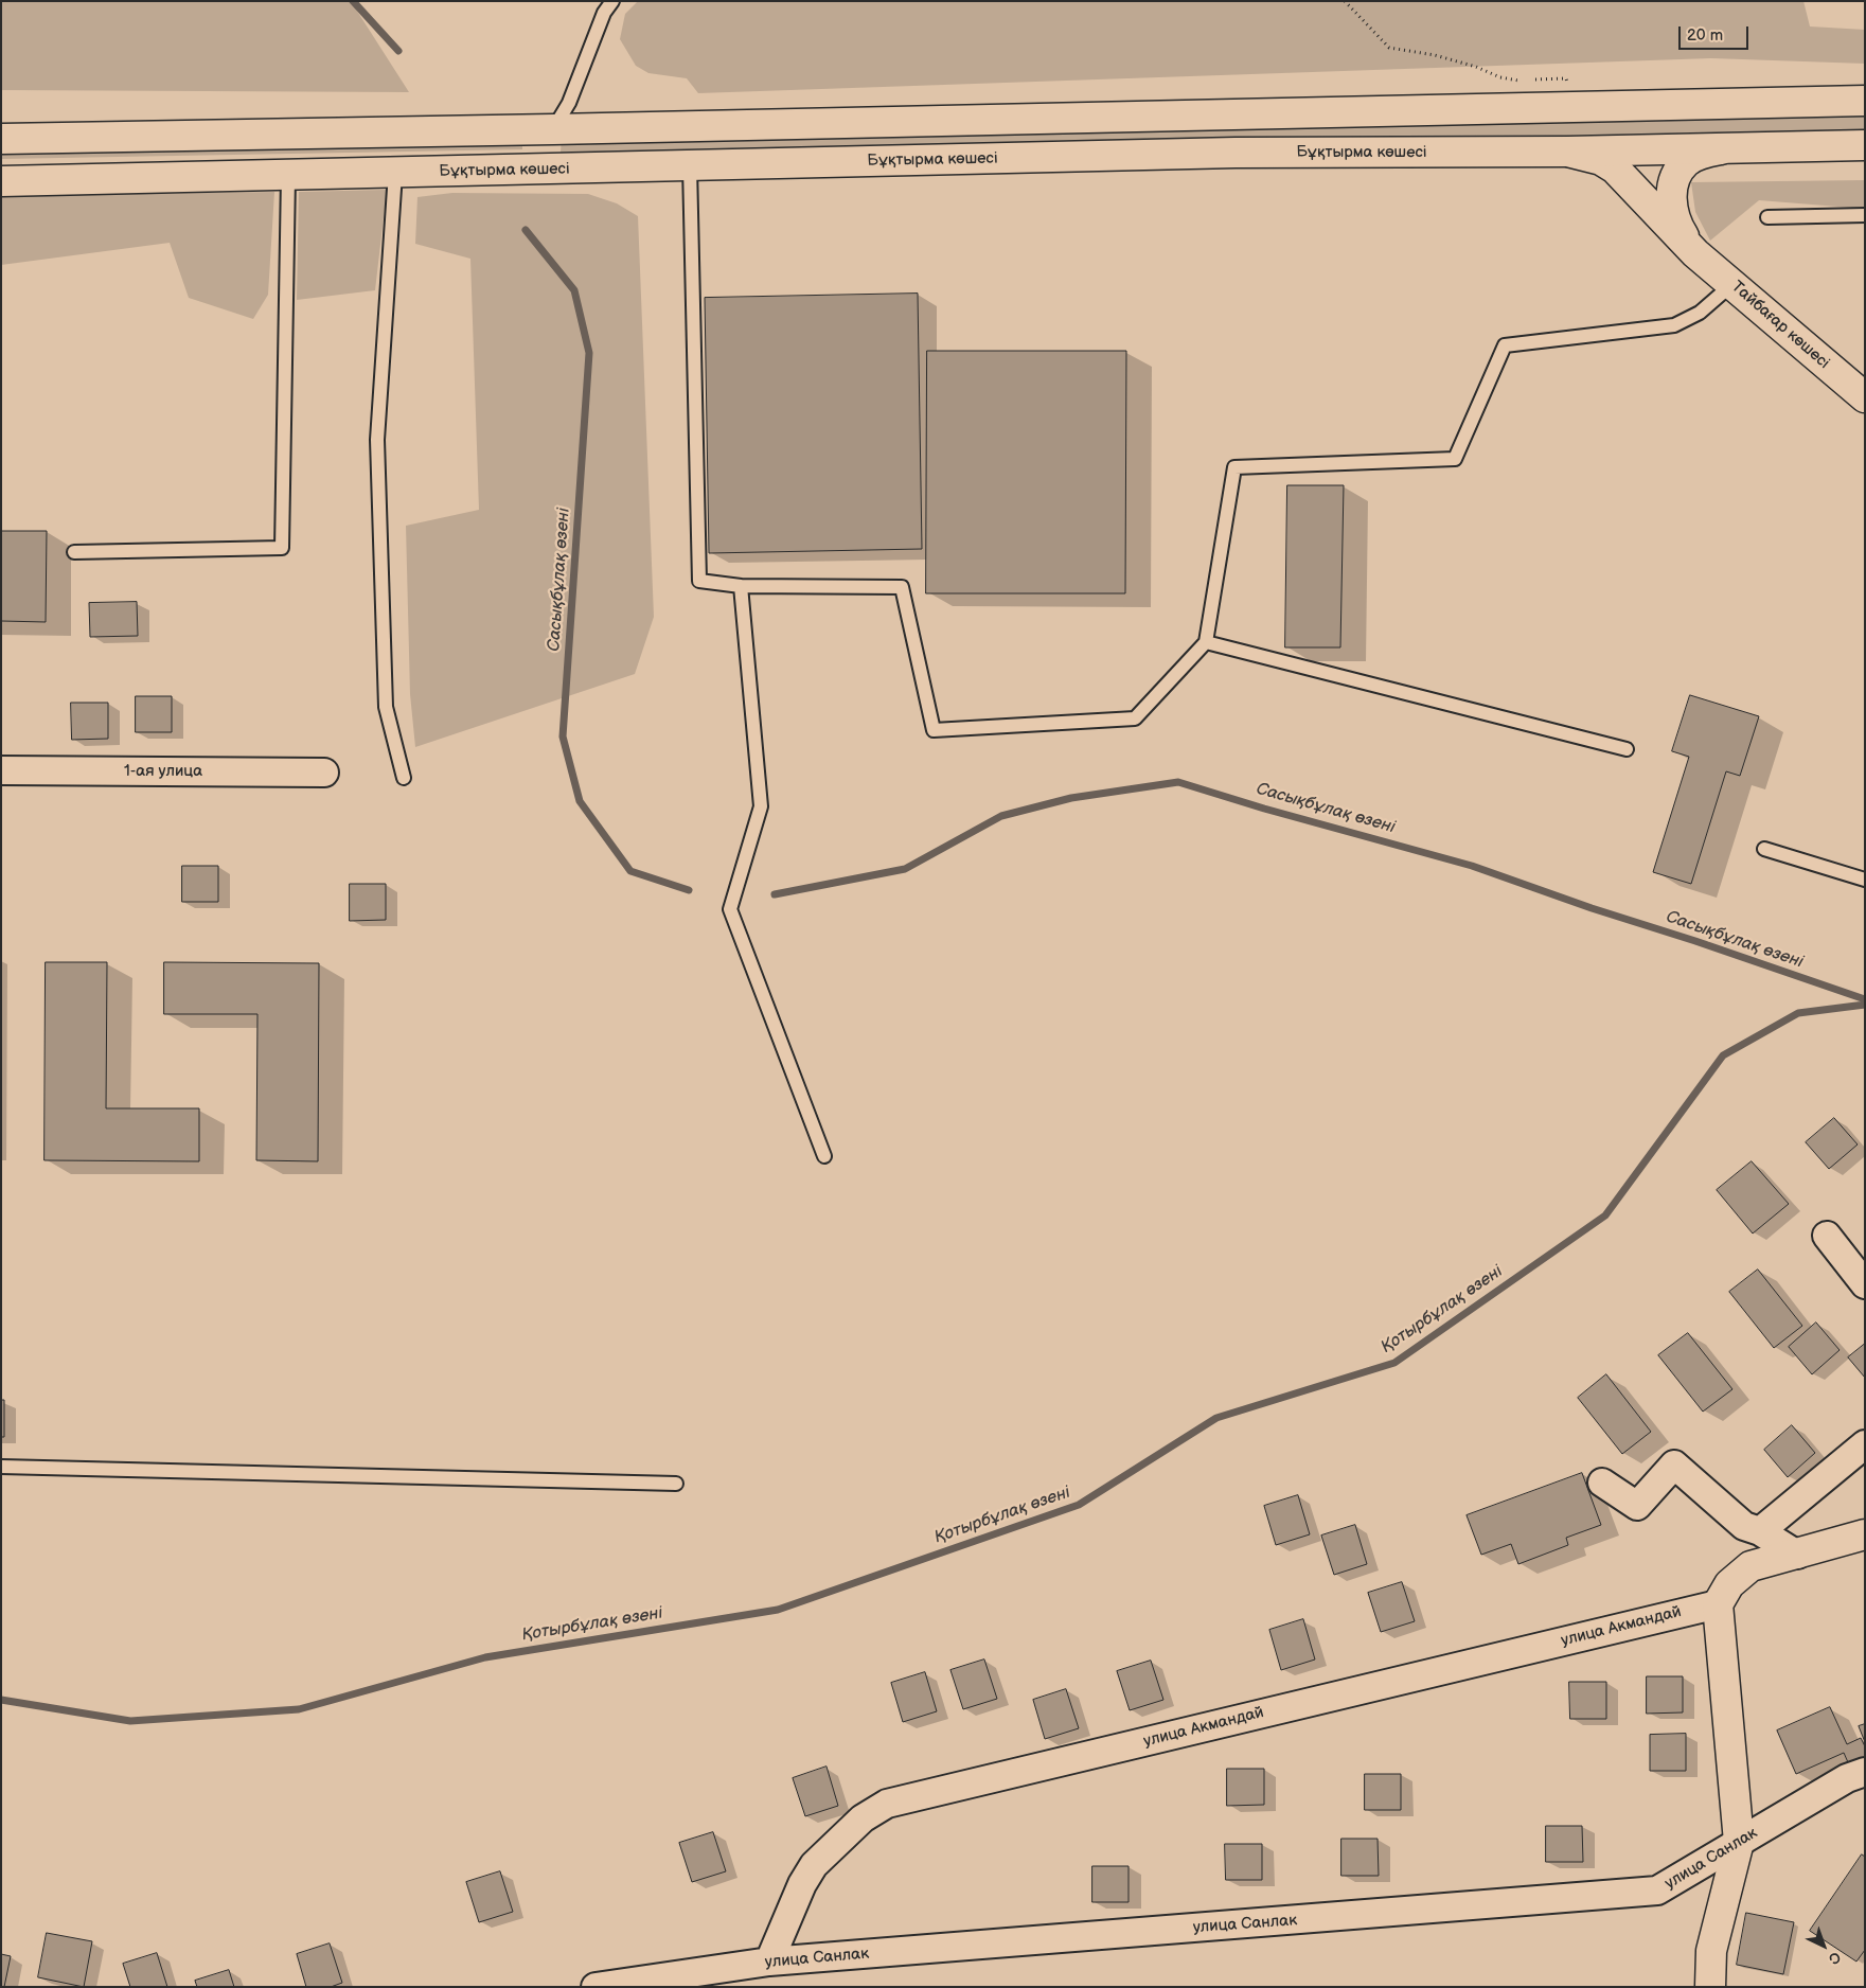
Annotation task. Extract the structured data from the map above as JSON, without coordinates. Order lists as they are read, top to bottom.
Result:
{
  "streets": {
    "main road": ["Бұқтырма көшесі", "Тайбағар көшесі"],
    "street": ["1-ая улица", "улица Акмандай", "улица Санлак"]
  },
  "crossings": [
    ["улица Акмандай", "улица Санлак"]
  ],
  "water": ["Сасықбұлақ өзені", "Қотырбұлақ өзені"],
  "scale_bar": "20 m",
  "north": "bottom right"
}
